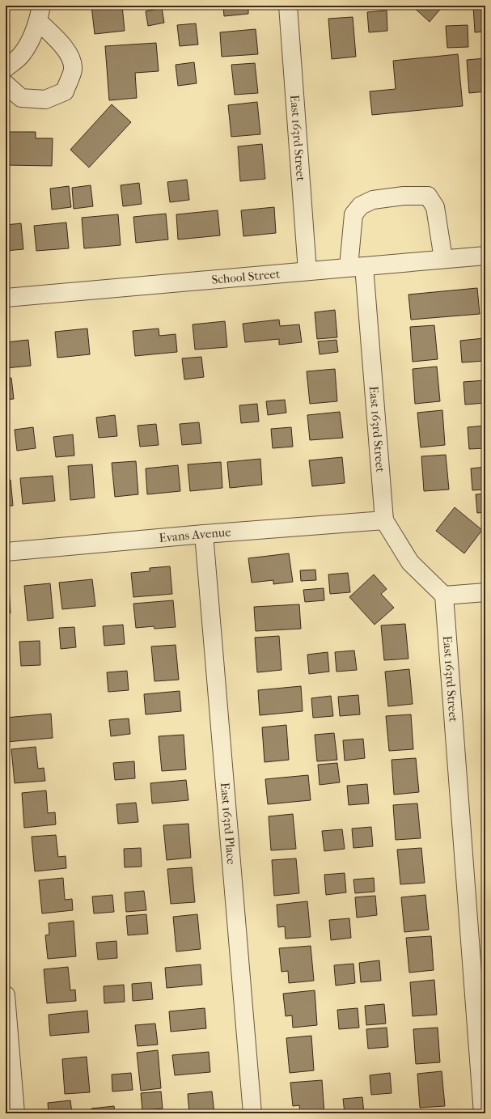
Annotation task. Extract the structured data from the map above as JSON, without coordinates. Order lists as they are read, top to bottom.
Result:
{
  "streets": {
    "street": [
      "East 163rd Street",
      "School Street",
      "Evans Avenue",
      "East 163rd Place"
    ]
  },
  "crossings": [
    ["East 163rd Street", "School Street"],
    ["East 163rd Street", "Evans Avenue"],
    ["Evans Avenue", "East 163rd Place"]
  ]
}
